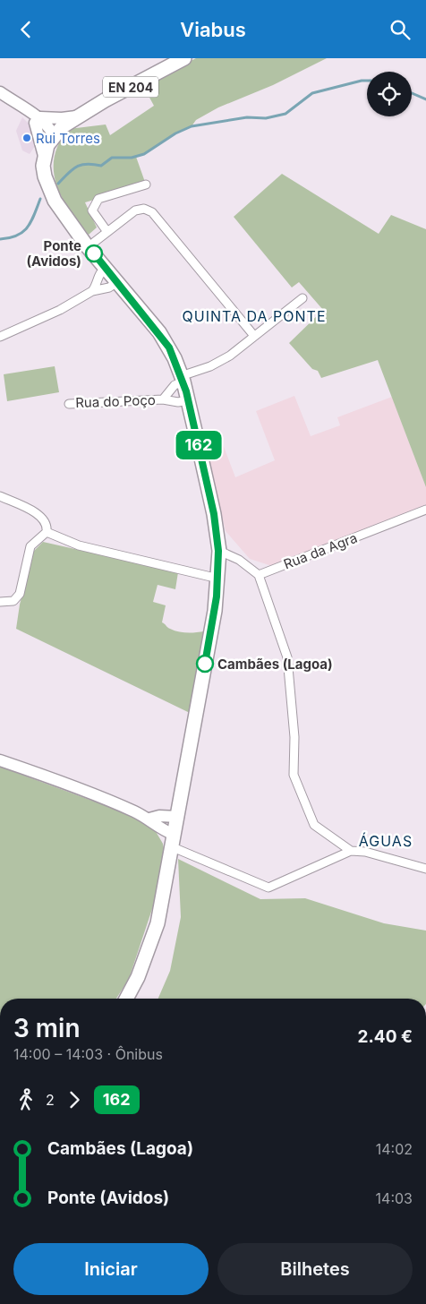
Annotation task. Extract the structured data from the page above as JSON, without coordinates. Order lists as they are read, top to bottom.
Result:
{
  "streets": {
    "main road": ["EN 204"],
    "street": ["Rua do Poço", "Rua da Agra"]
  },
  "crossings": [
    ["EN 204", "Rua do Poço"]
  ],
  "districts": ["QUINTA DA PONTE", "ÁGUAS"],
  "places": ["Rui Torres", "Ponte (Avidos)", "Cambães (Lagoa)"],
  "lines": ["bus line 162"],
  "page": {
    "header": "Viabus",
    "on_map": "162",
    "heading": ["3 min", "14:00 – 14:03 · Ônibus", "2.40 €"],
    "legs": ["2", "162"],
    "list": [
      {
        "name": "Cambães (Lagoa)",
        "value": "14:02"
      },
      {
        "name": "Ponte (Avidos)",
        "value": "14:03"
      }
    ],
    "buttons": ["Iniciar", "Bilhetes"]
  }
}
